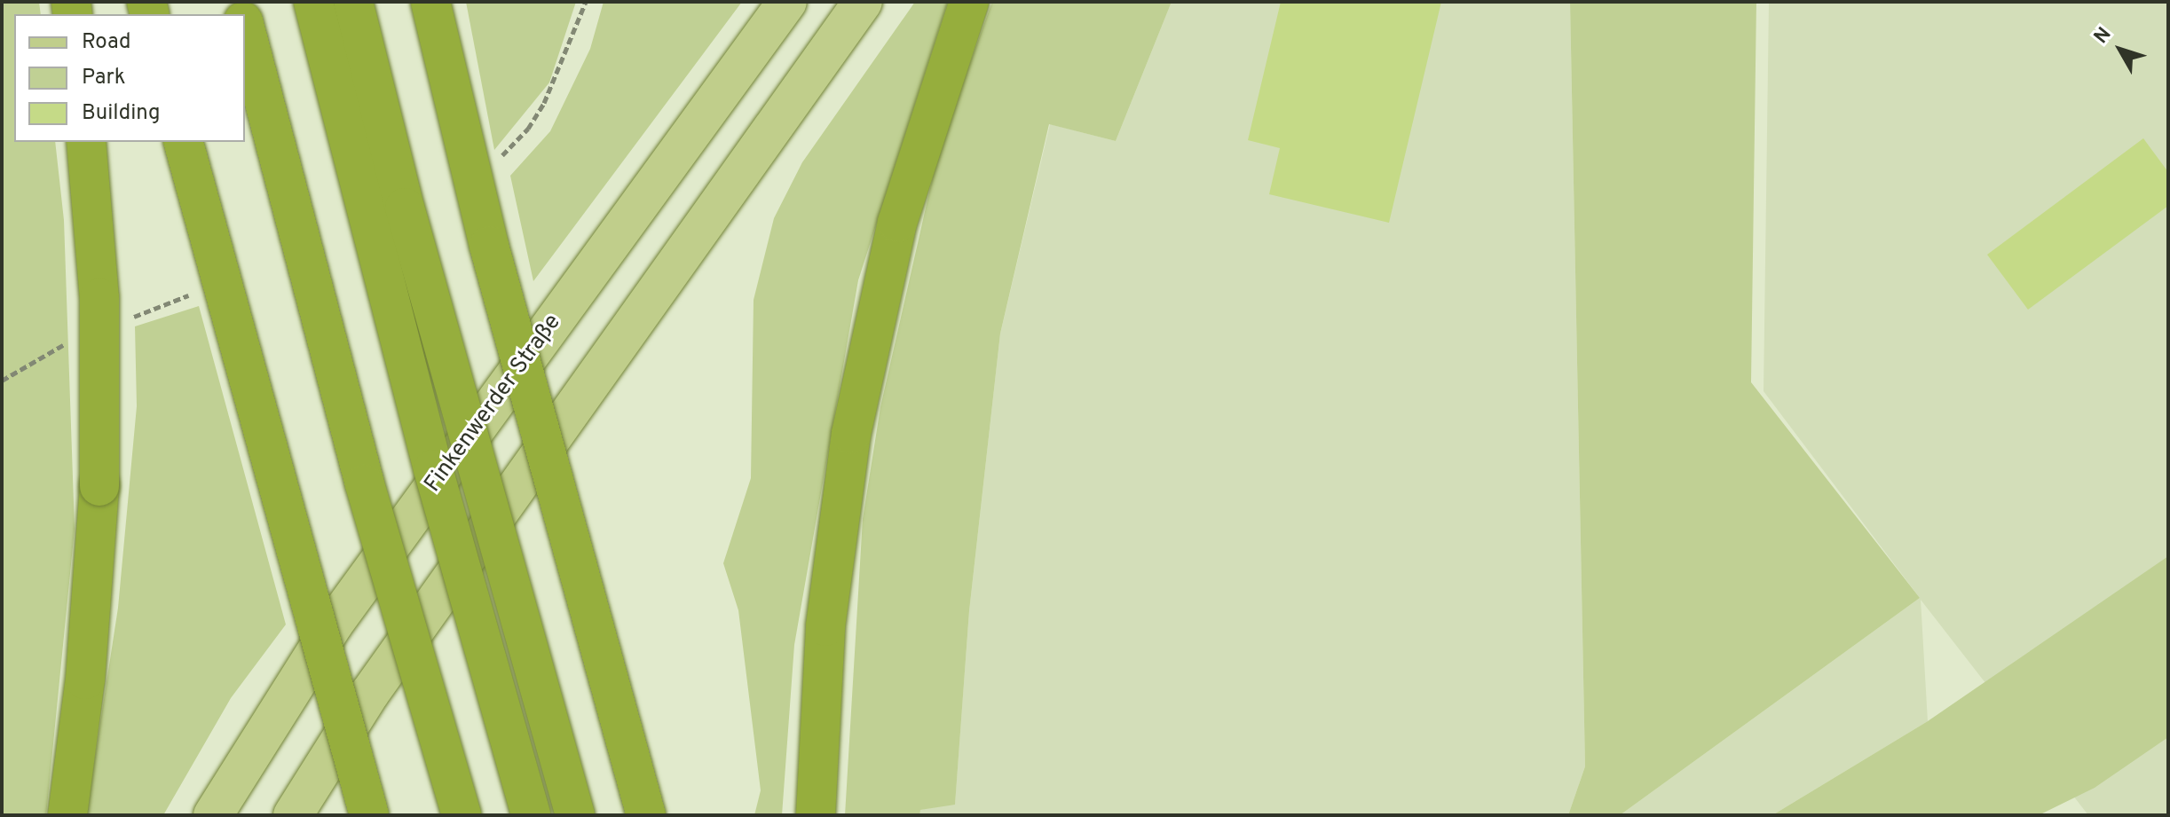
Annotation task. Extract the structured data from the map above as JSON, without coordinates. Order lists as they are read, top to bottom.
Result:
{
  "streets": {
    "main road": ["Finkenwerder Straße"]
  },
  "legend": ["Road", "Park", "Building"],
  "north": "top left"
}
